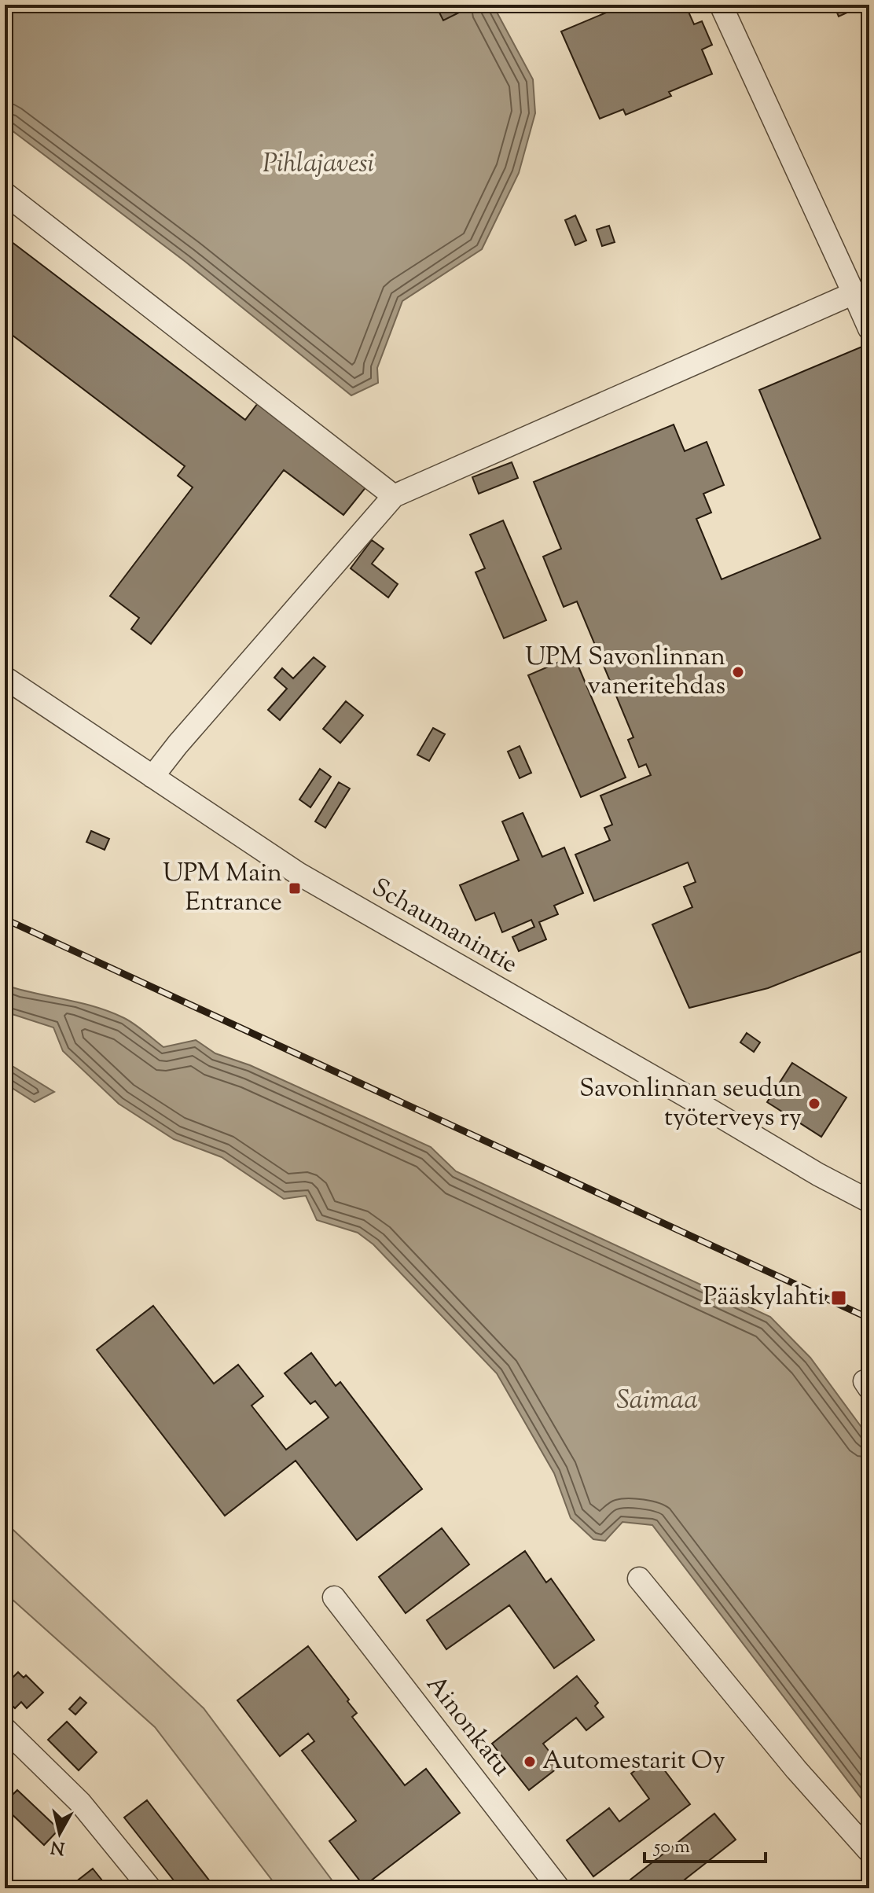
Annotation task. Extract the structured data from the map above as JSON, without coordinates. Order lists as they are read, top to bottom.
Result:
{
  "streets": {
    "street": ["Schaumanintie", "Ainonkatu"]
  },
  "water": ["Pihlajavesi", "Saimaa"],
  "places": {
    "other": ["UPM Savonlinnan vaneritehdas", "Savonlinnan seudun työterveys ry", "Automestarit Oy"],
    "transit": ["UPM Main Entrance", "Pääskylahti"]
  },
  "scale_bar": "50 m",
  "north": "bottom"
}
